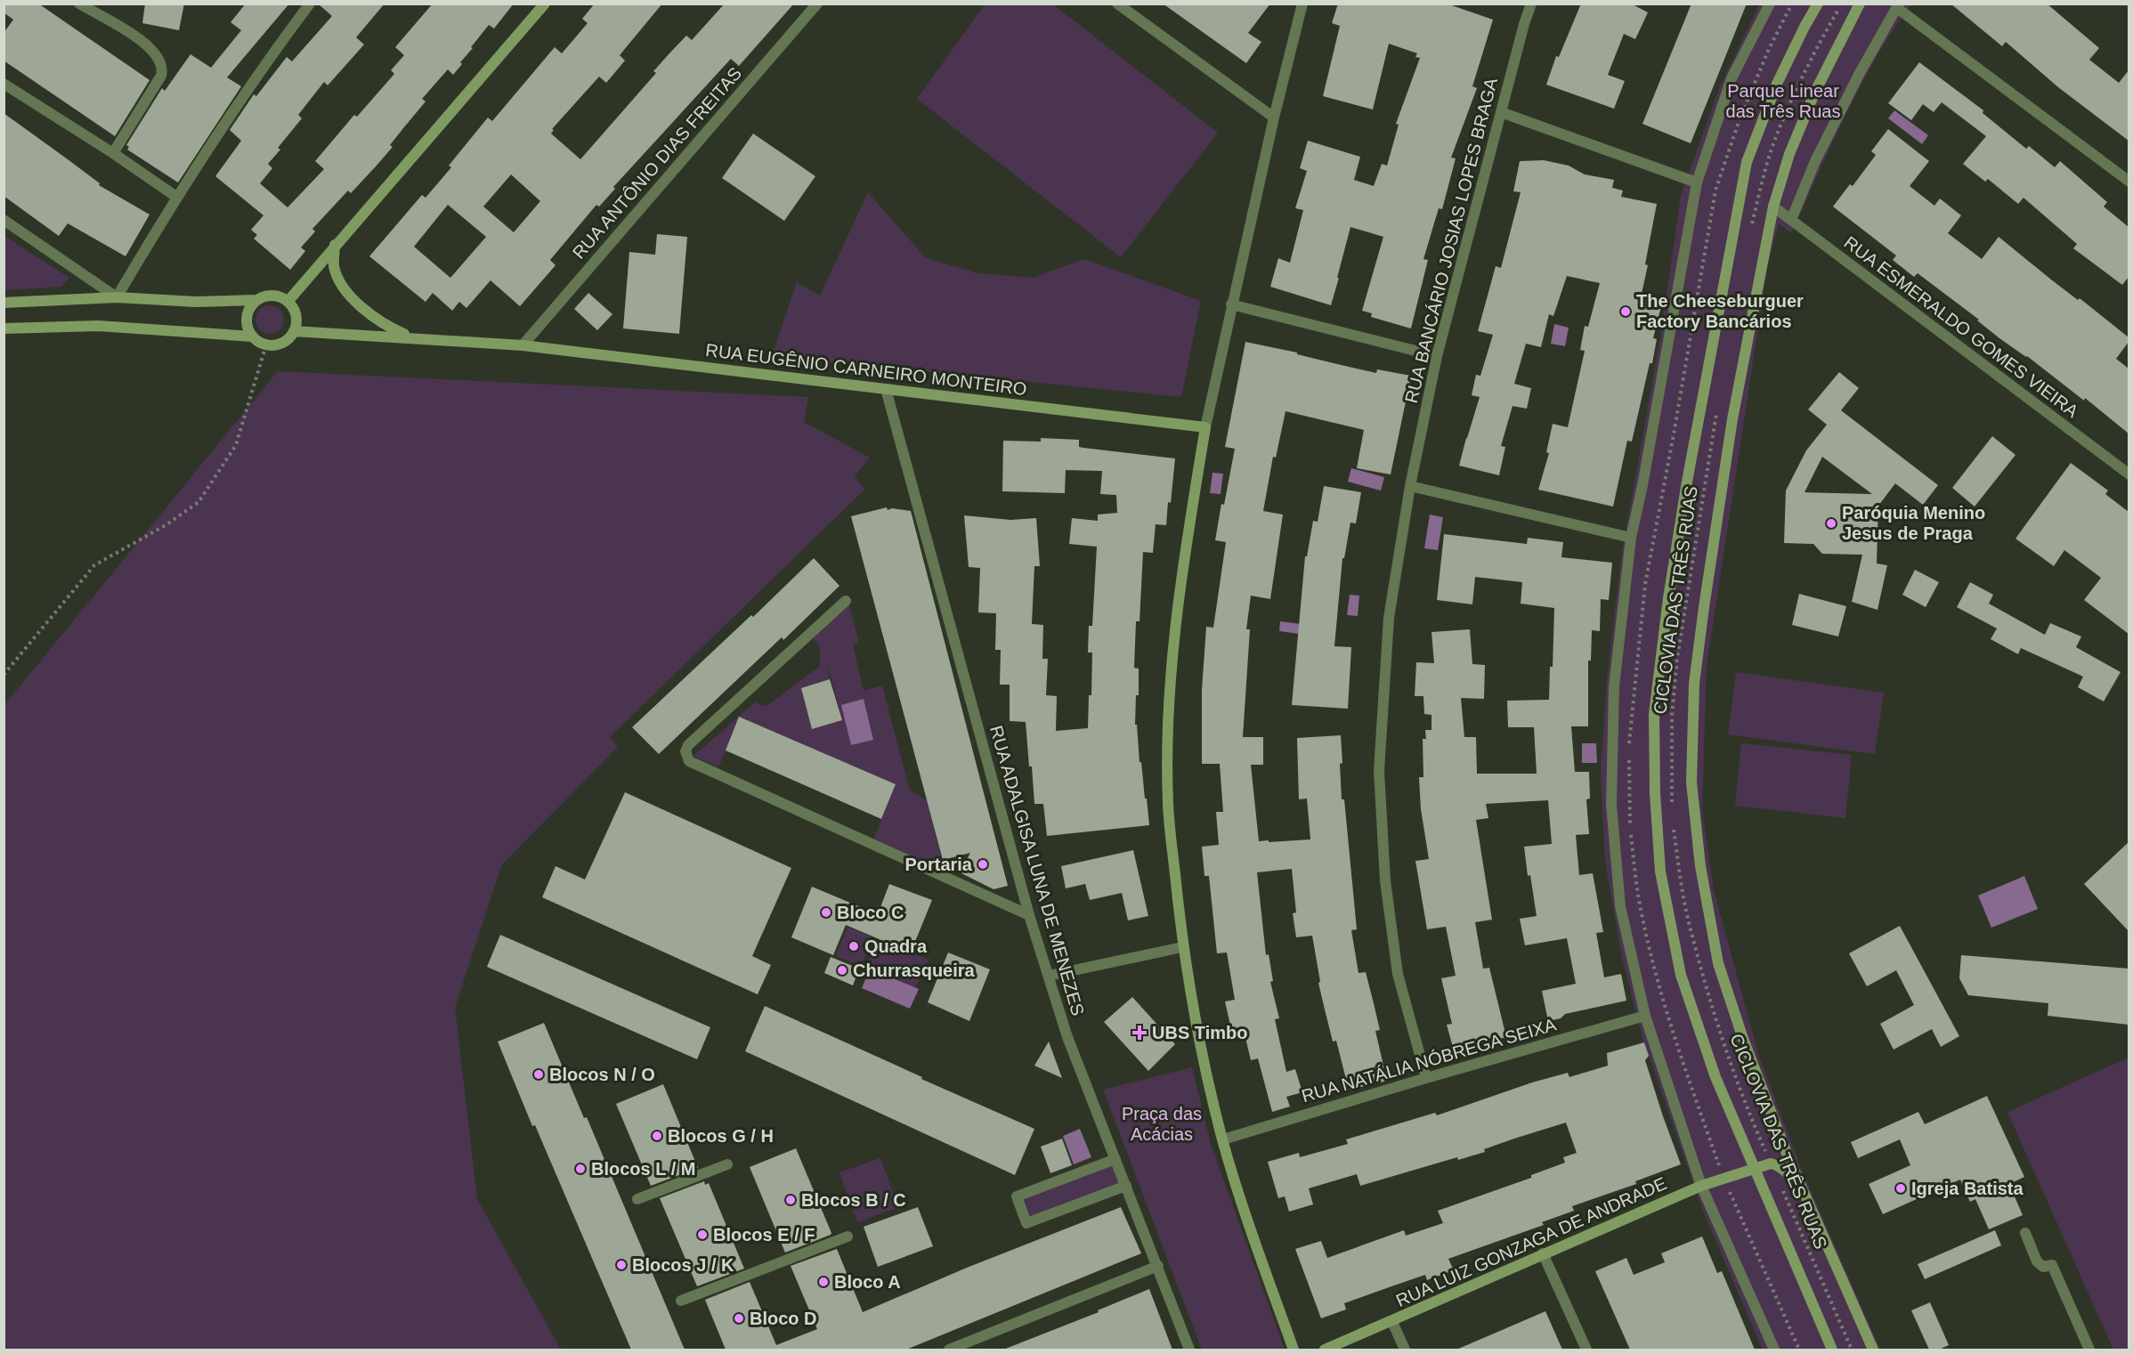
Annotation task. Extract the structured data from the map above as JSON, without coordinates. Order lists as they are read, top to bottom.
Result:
{
  "streets": {
    "main road": ["RUA EUGÊNIO CARNEIRO MONTEIRO", "RUA LUIZ GONZAGA DE ANDRADE"],
    "street": [
      "RUA ANTÔNIO DIAS FREITAS",
      "RUA BANCÁRIO JOSIAS LOPES BRAGA",
      "RUA ESMERALDO GOMES VIEIRA",
      "RUA ADALGISA LUNA DE MENEZES",
      "RUA NATÁLIA NÓBREGA SEIXA"
    ],
    "path": ["CICLOVIA DAS TRÊS RUAS"]
  },
  "crossings": [
    ["RUA ANTÔNIO DIAS FREITAS", "RUA EUGÊNIO CARNEIRO MONTEIRO"],
    ["RUA BANCÁRIO JOSIAS LOPES BRAGA", "RUA NATÁLIA NÓBREGA SEIXA"],
    ["RUA EUGÊNIO CARNEIRO MONTEIRO", "RUA ADALGISA LUNA DE MENEZES"],
    ["CICLOVIA DAS TRÊS RUAS", "RUA LUIZ GONZAGA DE ANDRADE"]
  ],
  "parks": ["Parque Linear das Três Ruas", "Praça das Acácias"],
  "places": {
    "other": [
      "The Cheeseburguer Factory Bancários",
      "Paróquia Menino Jesus de Praga",
      "Portaria",
      "Bloco C",
      "Quadra",
      "Churrasqueira",
      "Blocos N / O",
      "Blocos G / H",
      "Blocos L / M",
      "Igreja Batista",
      "Blocos B / C",
      "Blocos E / F",
      "Blocos J / K",
      "Bloco A",
      "Bloco D"
    ],
    "health": ["UBS Timbo"]
  }
}
